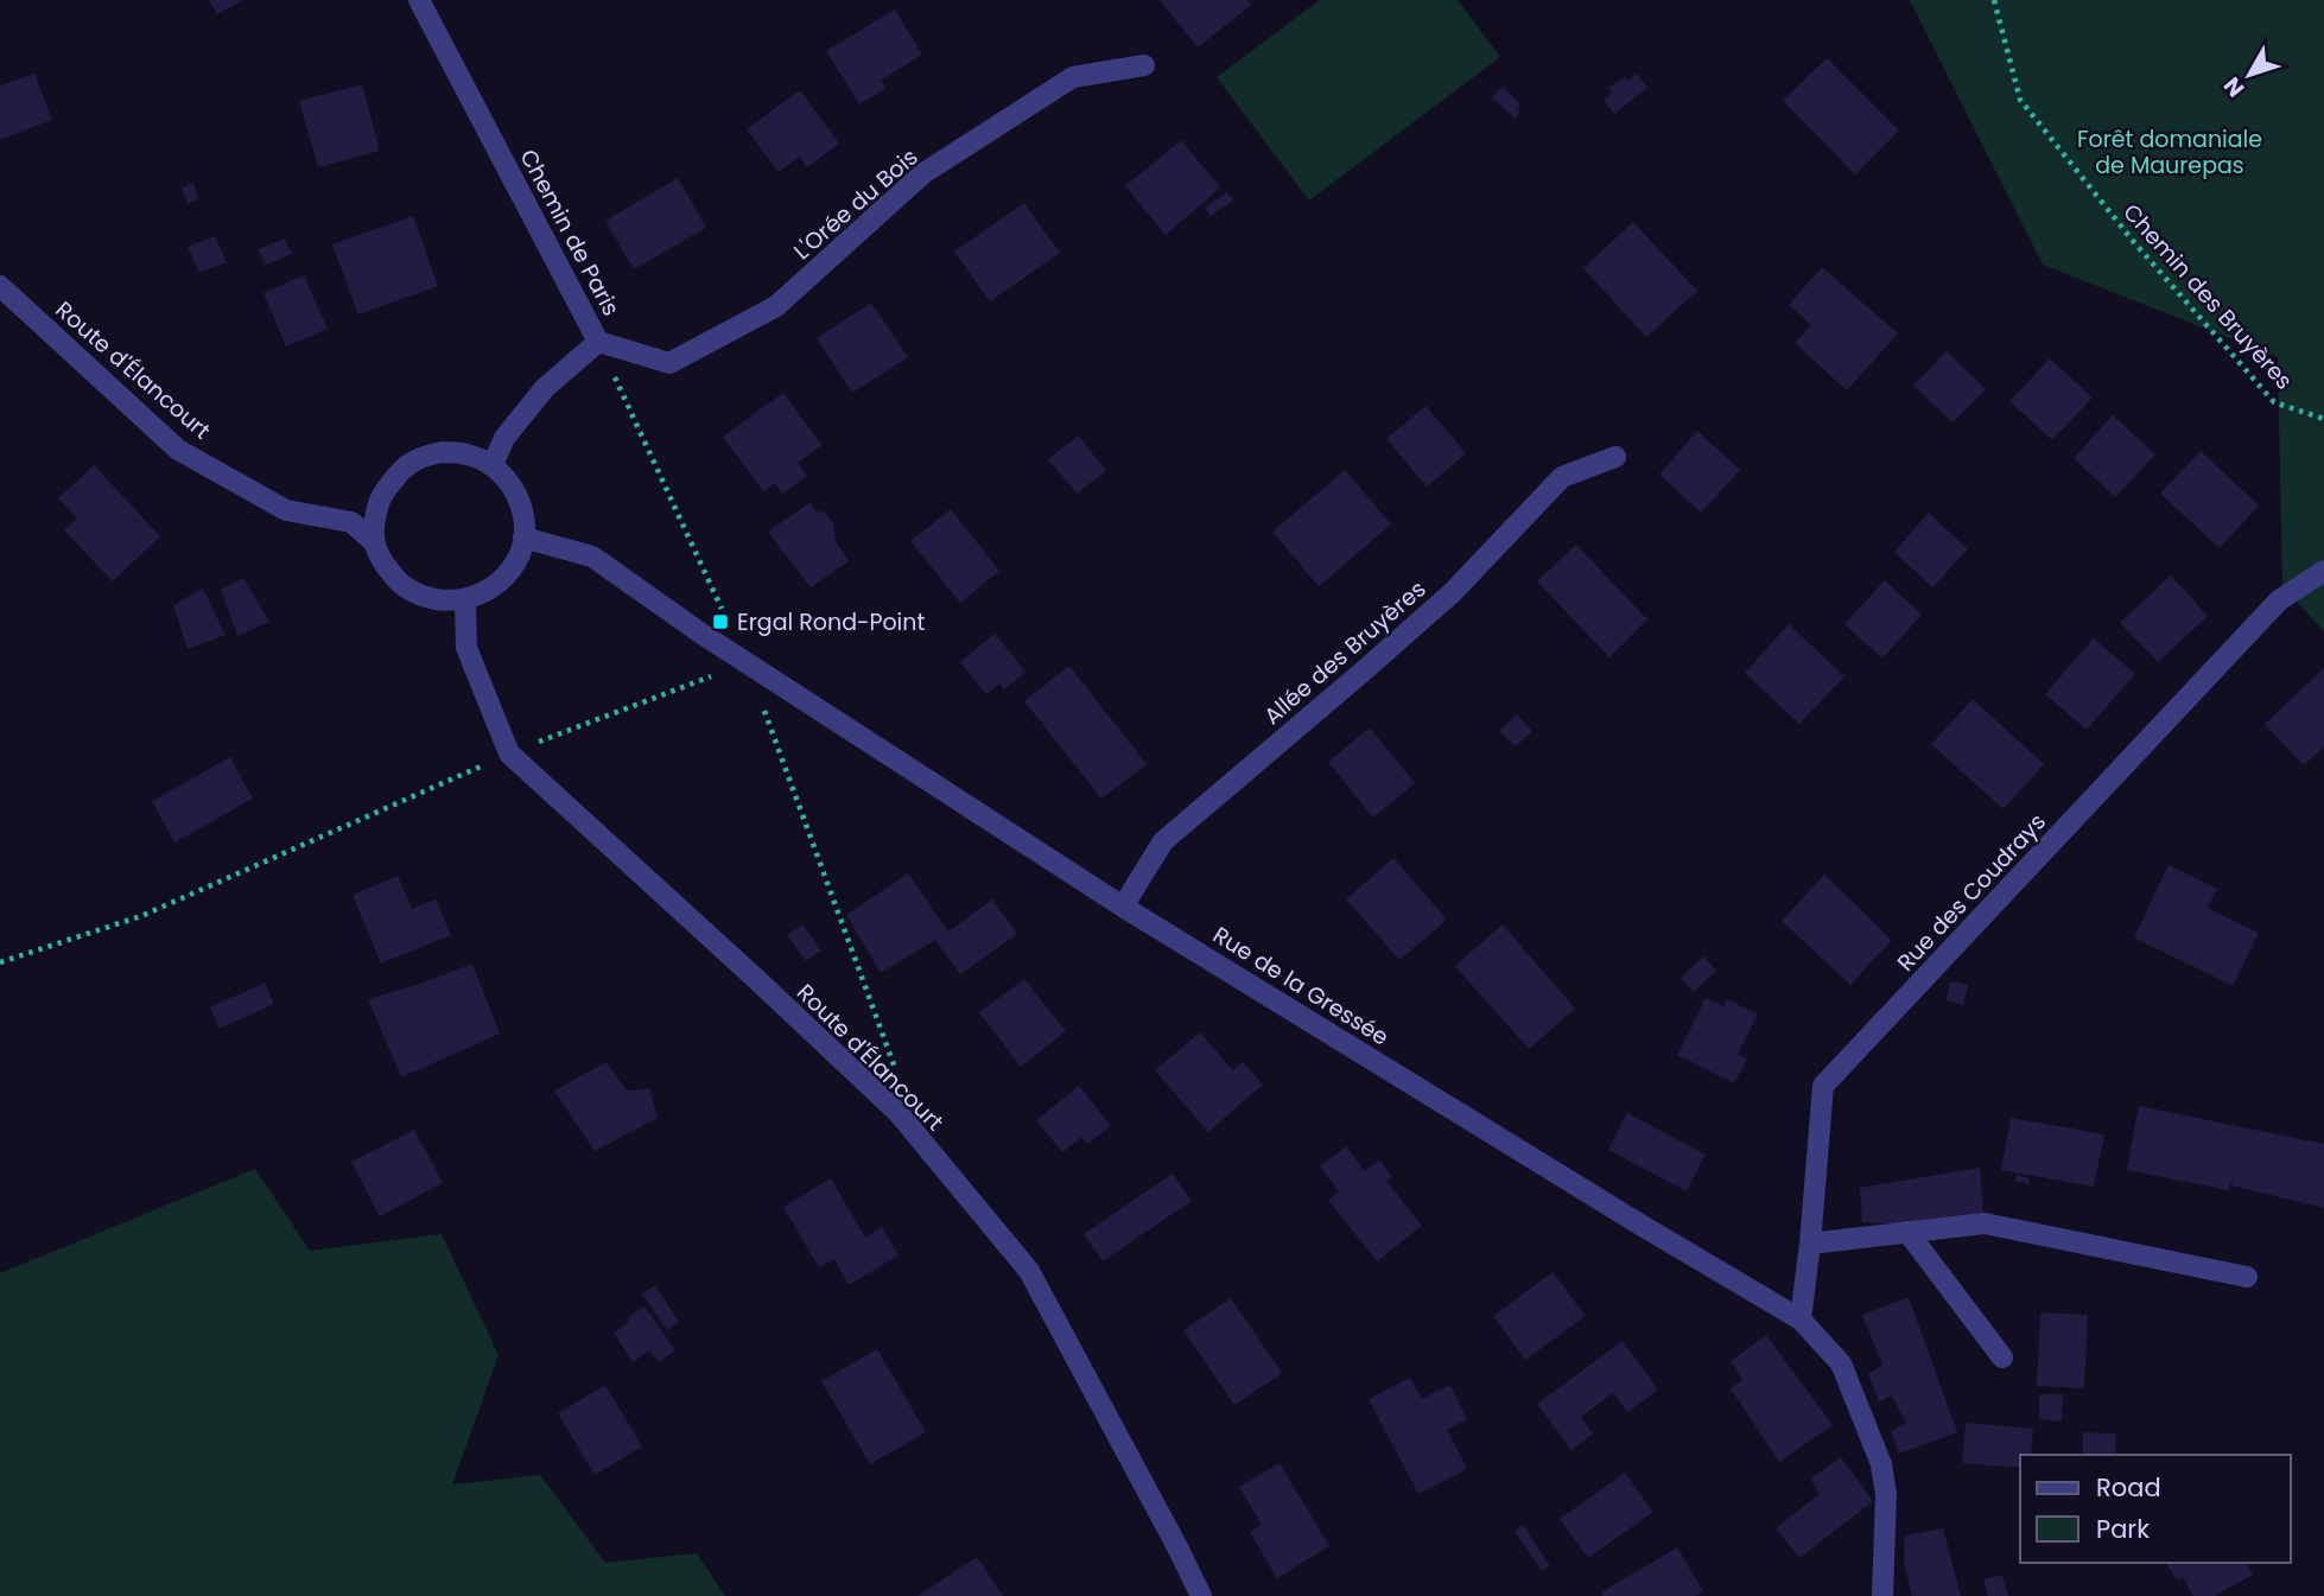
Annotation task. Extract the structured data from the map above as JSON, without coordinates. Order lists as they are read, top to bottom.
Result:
{
  "streets": {
    "street": [
      "L'Orée du Bois",
      "Chemin de Paris",
      "Route d'Élancourt",
      "Allée des Bruyères",
      "Rue des Coudrays",
      "Rue de la Gressée"
    ],
    "path": ["Chemin des Bruyères"]
  },
  "crossings": [
    ["L'Orée du Bois", "Chemin de Paris"],
    ["Chemin de Paris", "Route d'Élancourt"],
    ["Chemin de Paris", "Rue de la Gressée"],
    ["Route d'Élancourt", "Rue de la Gressée"],
    ["Allée des Bruyères", "Rue de la Gressée"],
    ["Rue des Coudrays", "Rue de la Gressée"]
  ],
  "parks": ["Forêt domaniale de Maurepas"],
  "places": {
    "transit": ["Ergal Rond-Point"]
  },
  "legend": ["Road", "Park"],
  "north": "bottom left"
}
